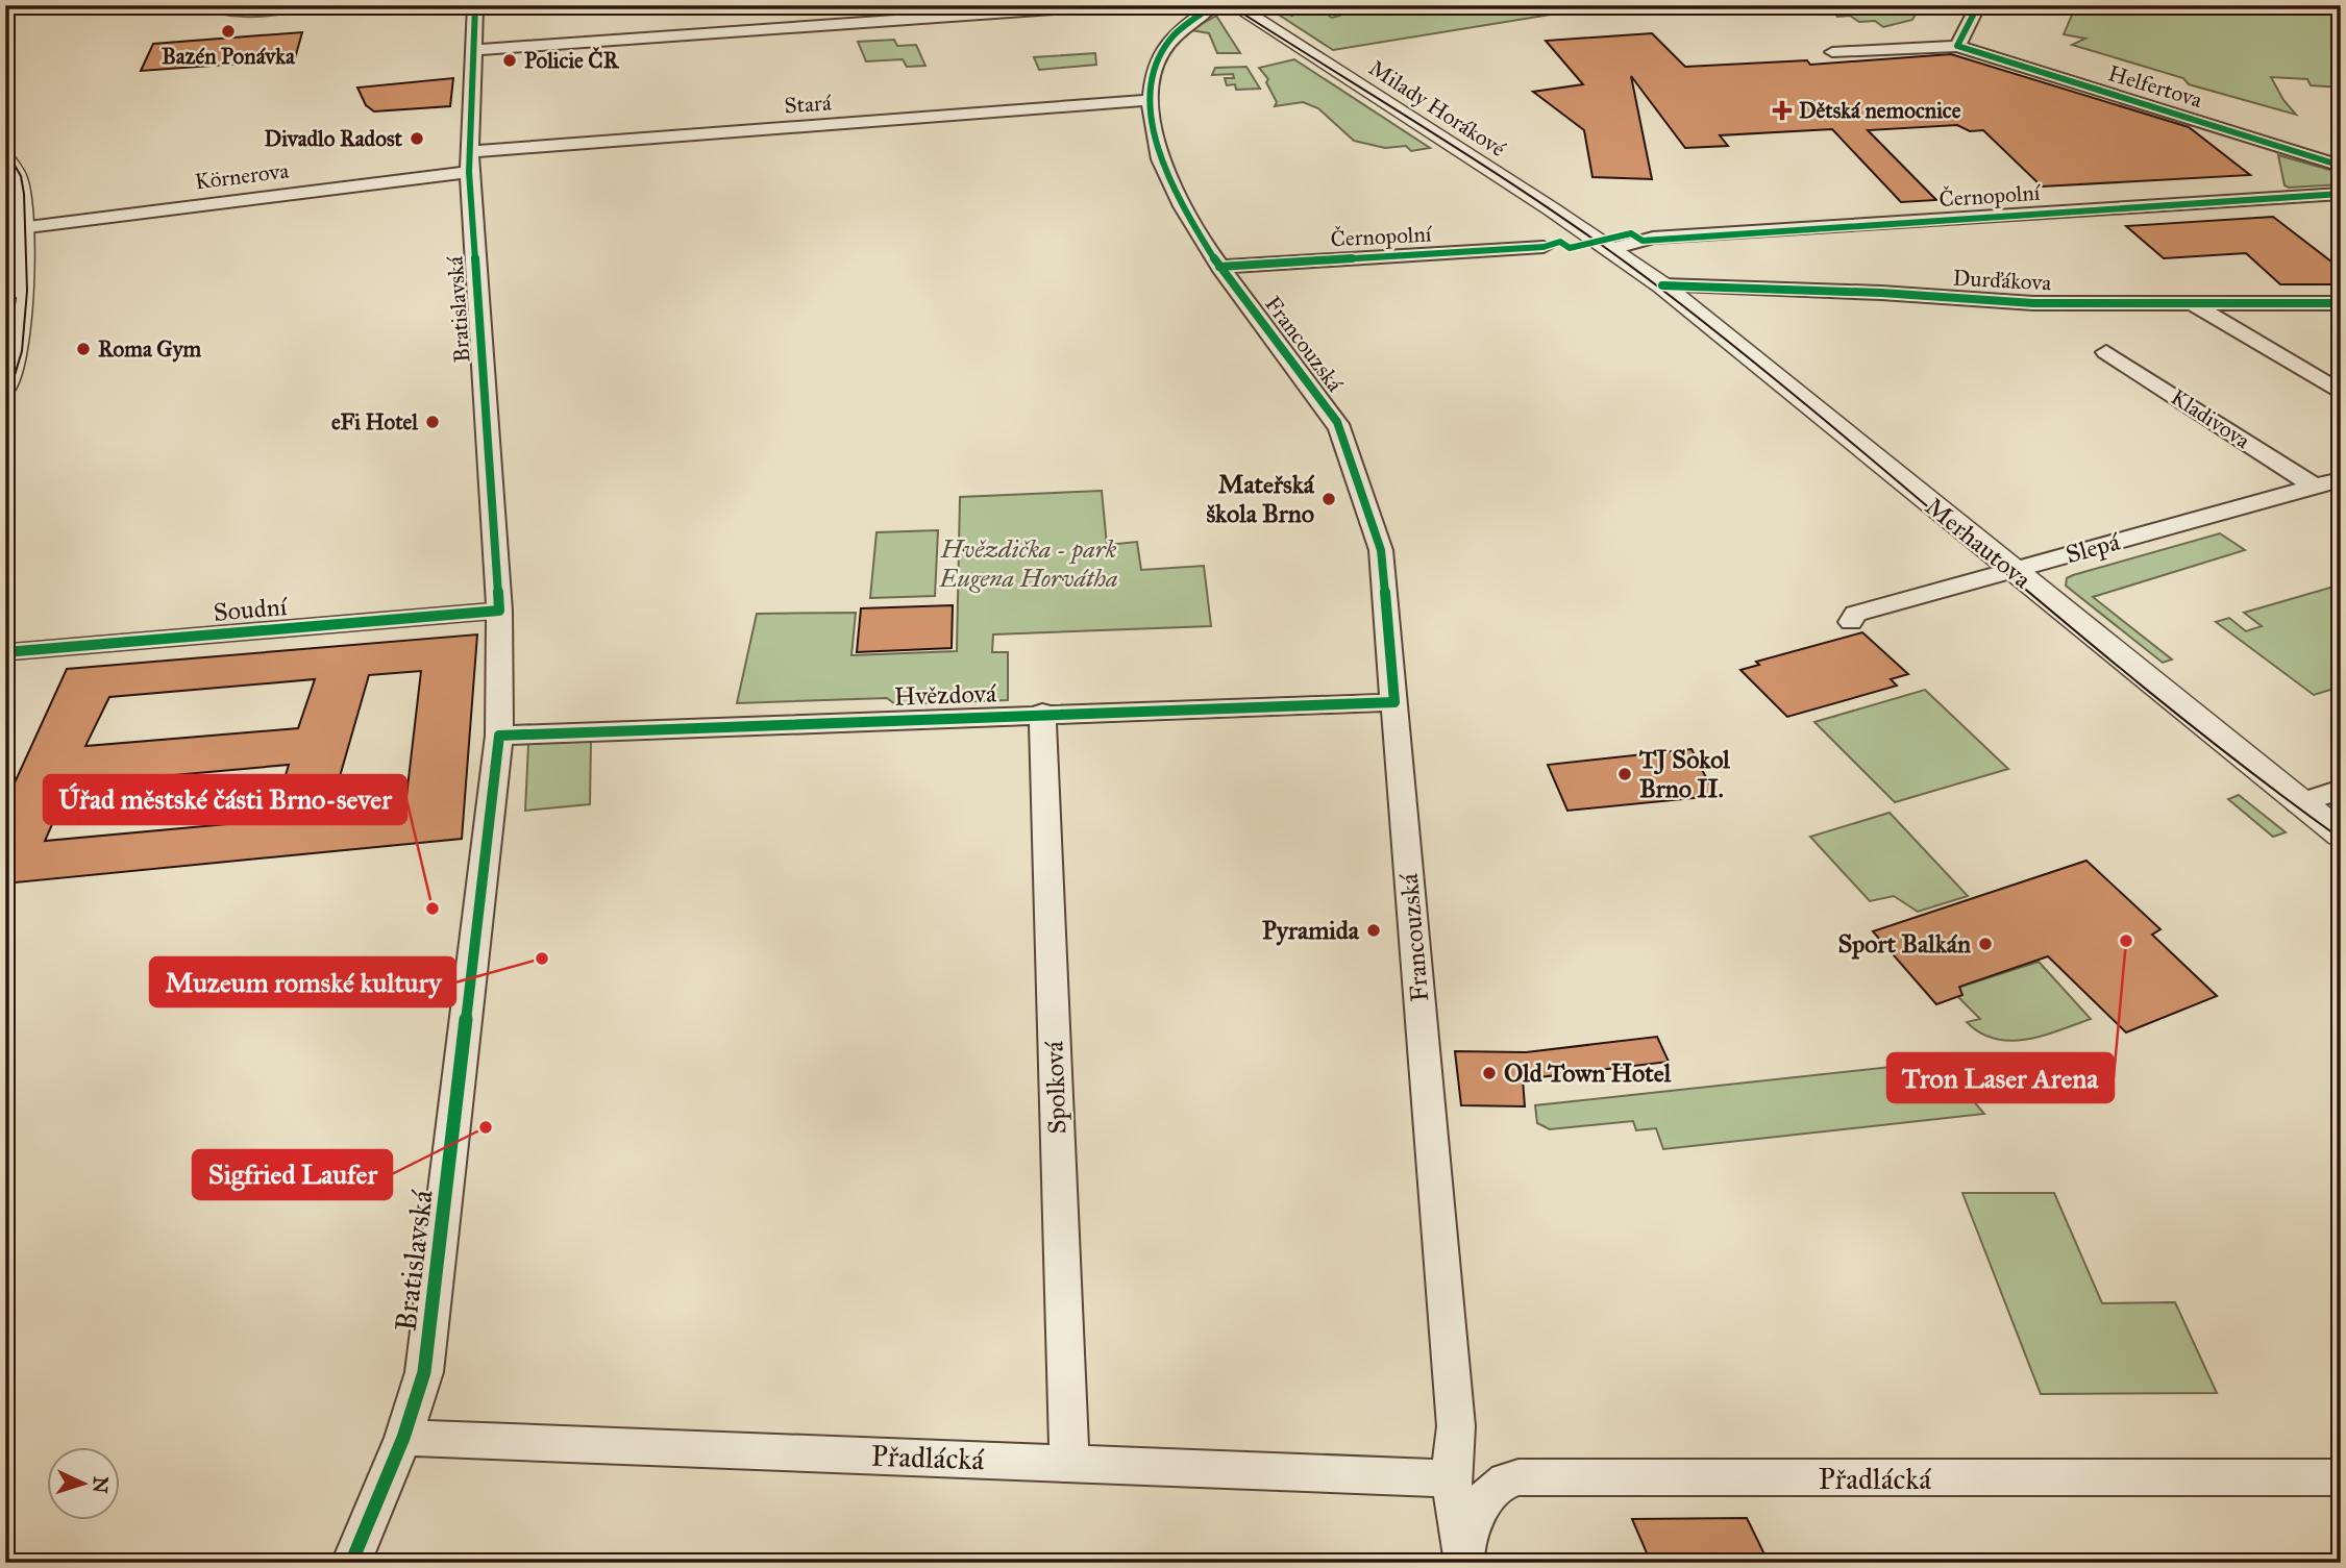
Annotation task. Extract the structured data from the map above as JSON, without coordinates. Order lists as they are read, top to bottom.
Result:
{
  "streets": {
    "street": [
      "Helfertova",
      "Stará",
      "Milady Horákové",
      "Körnerova",
      "Černopolní",
      "Durďákova",
      "Bratislavská",
      "Francouzská",
      "Kladivova",
      "Merhautova",
      "Slepá",
      "Soudní",
      "Hvězdová",
      "Spolková",
      "Přadlácká"
    ]
  },
  "crossings": [
    ["Stará", "Körnerova"],
    ["Stará", "Bratislavská"],
    ["Stará", "Francouzská"],
    ["Milady Horákové", "Černopolní"],
    ["Milady Horákové", "Merhautova"],
    ["Körnerova", "Bratislavská"],
    ["Černopolní", "Francouzská"],
    ["Černopolní", "Merhautova"],
    ["Durďákova", "Merhautova"],
    ["Bratislavská", "Soudní"],
    ["Bratislavská", "Hvězdová"],
    ["Bratislavská", "Přadlácká"],
    ["Francouzská", "Hvězdová"],
    ["Francouzská", "Přadlácká"],
    ["Kladivova", "Slepá"],
    ["Merhautova", "Slepá"],
    ["Hvězdová", "Spolková"],
    ["Spolková", "Přadlácká"]
  ],
  "parks": ["Hvězdička - park Eugena Horvátha"],
  "places": {
    "other": [
      "Bazén Ponávka",
      "Policie ČR",
      "Divadlo Radost",
      "Roma Gym",
      "eFi Hotel",
      "Mateřská škola Brno",
      "TJ Sokol Brno II.",
      "Úřad městské části Brno-sever",
      "Pyramida",
      "Tron Laser Arena",
      "Sport Balkán",
      "Muzeum romské kultury",
      "Old Town Hotel",
      "Sigfried Laufer"
    ],
    "health": ["Dětská nemocnice"]
  },
  "north": "right"
}
